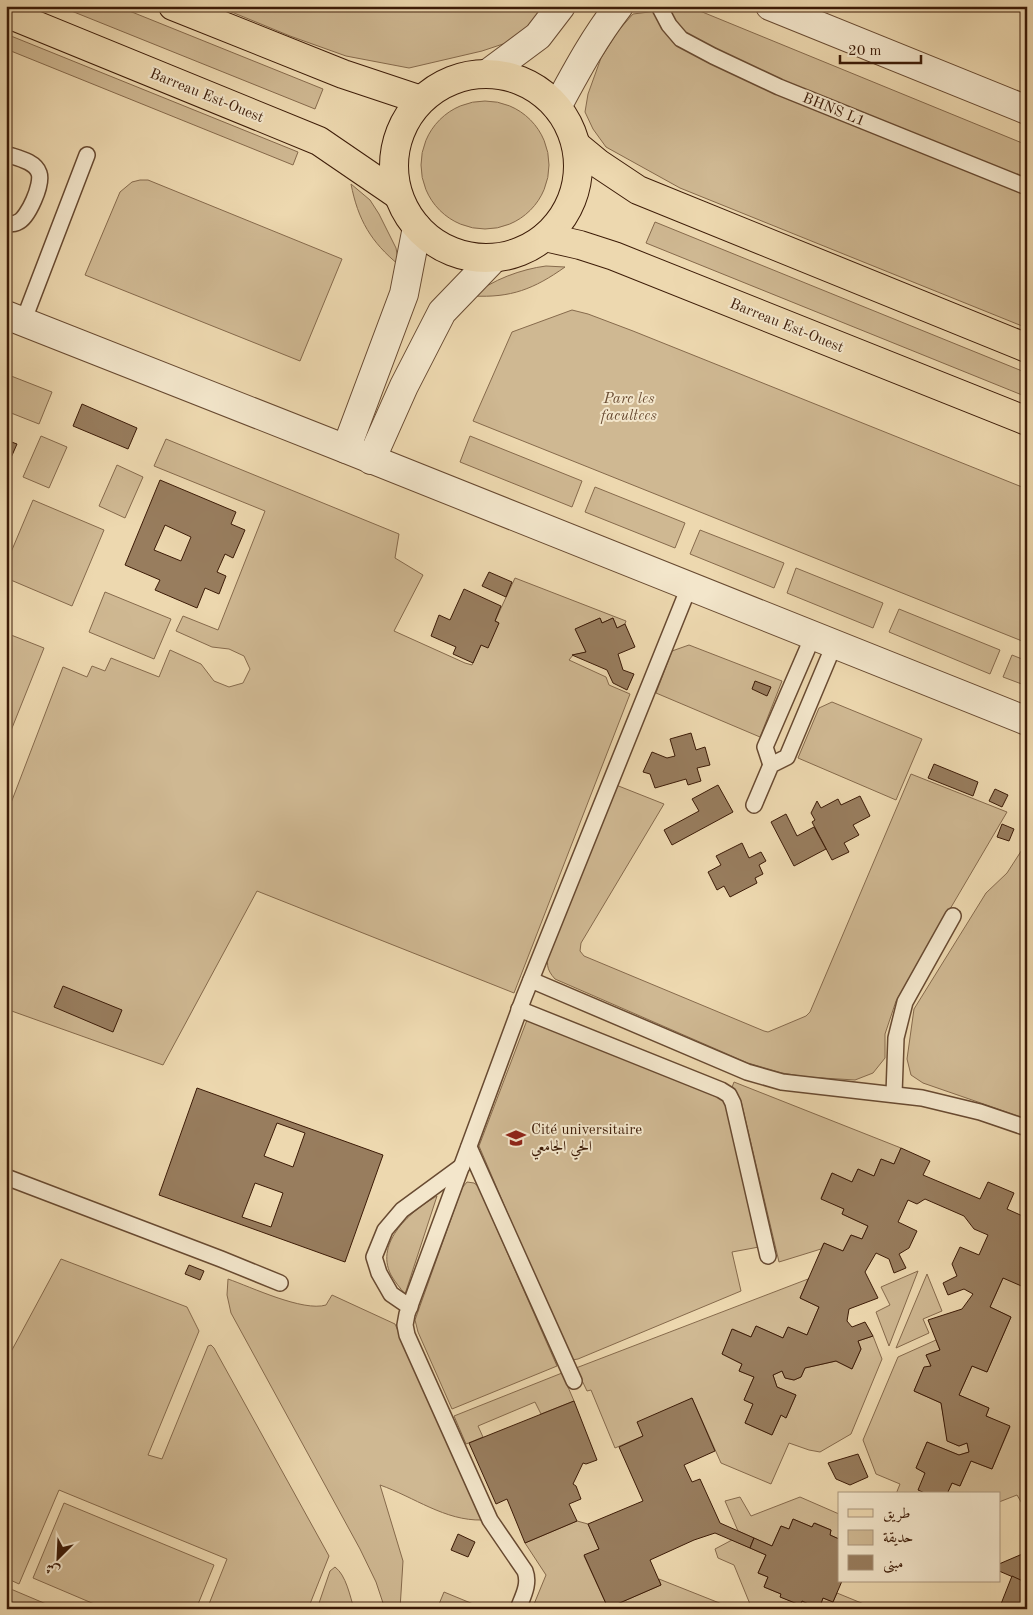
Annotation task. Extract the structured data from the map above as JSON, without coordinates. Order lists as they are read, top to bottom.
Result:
{
  "streets": {
    "main road": ["Barreau Est-Ouest"],
    "lane": ["BHNS L1"]
  },
  "parks": ["Parc les facultees"],
  "places": {
    "school or university": ["Cité universitaire الحي الجامعي"]
  },
  "legend": ["طريق", "حديقة", "مبنى"],
  "scale_bar": "20 m",
  "north": "bottom left"
}
